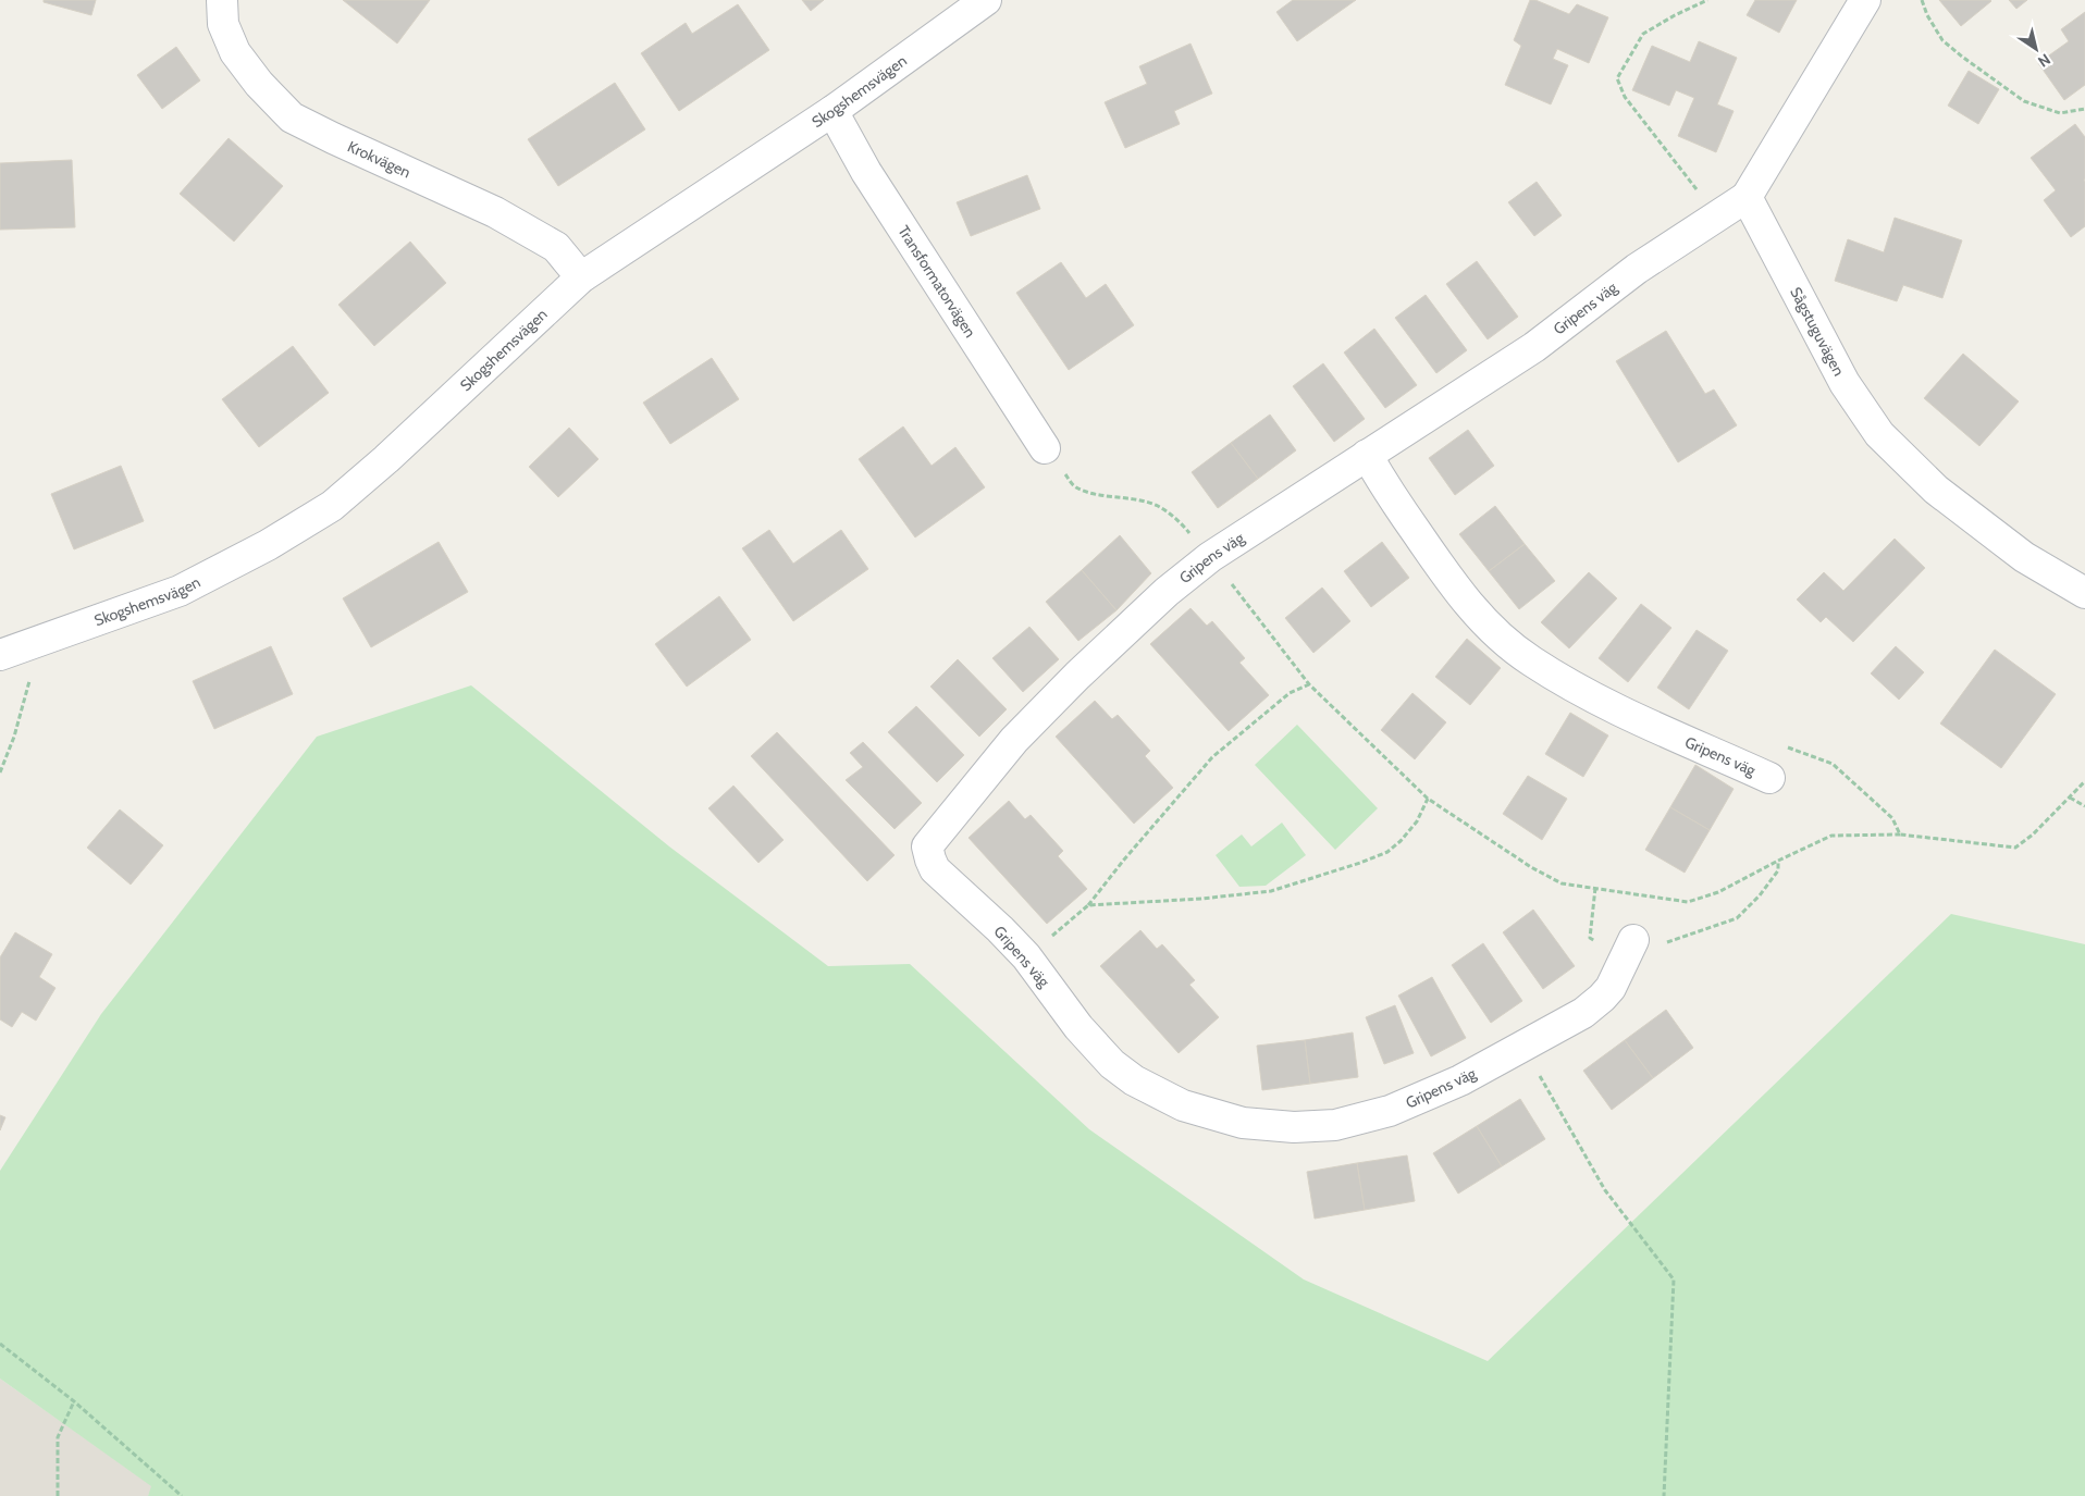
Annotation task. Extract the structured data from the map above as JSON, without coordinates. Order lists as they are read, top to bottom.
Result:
{
  "streets": {
    "street": [
      "Skogshemsvägen",
      "Krokvägen",
      "Transformatorvägen",
      "Gripens väg",
      "Sågstuguvägen"
    ]
  },
  "crossings": [
    ["Skogshemsvägen", "Krokvägen"],
    ["Skogshemsvägen", "Transformatorvägen"],
    ["Gripens väg", "Sågstuguvägen"]
  ],
  "north": "bottom right"
}
